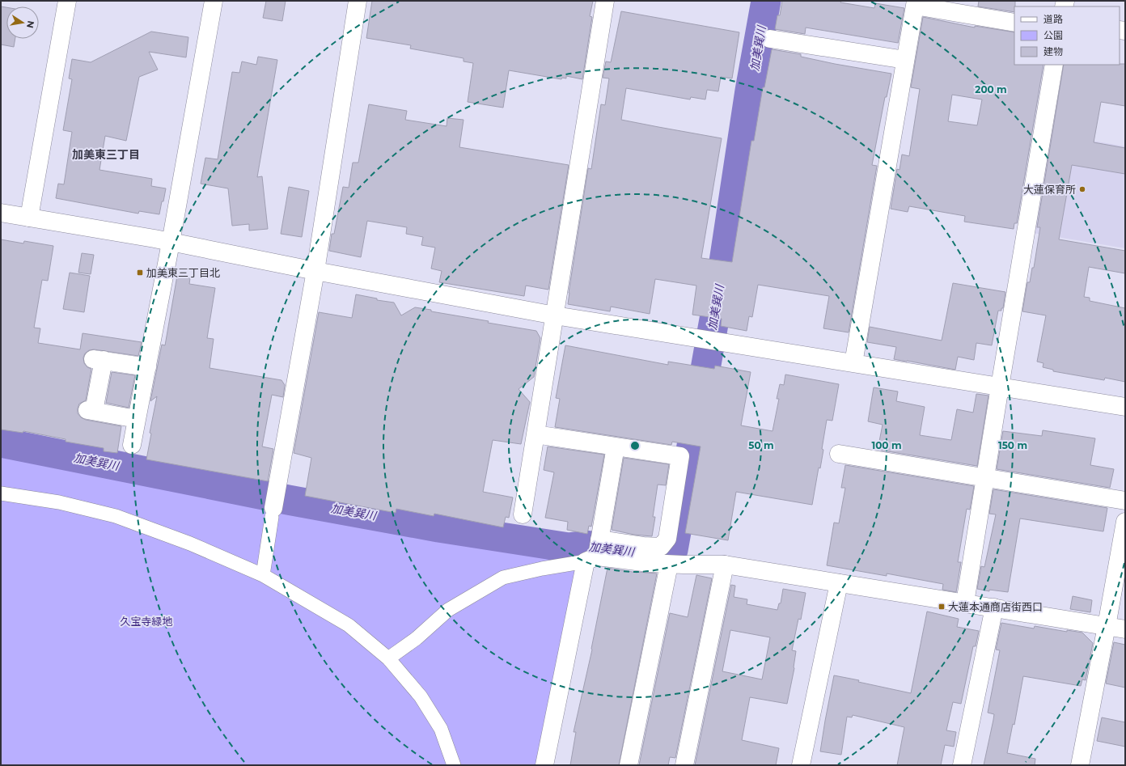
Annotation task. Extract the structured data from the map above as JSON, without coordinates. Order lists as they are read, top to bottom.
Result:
{
  "districts": ["加美東三丁目"],
  "water": ["加美巽川"],
  "parks": ["久宝寺緑地"],
  "places": {
    "other": ["大蓮保育所"],
    "transit": ["加美東三丁目北", "大蓮本通商店街西口"]
  },
  "legend": ["道路", "公園", "建物"],
  "north": "right",
  "rings": [
    "200 m",
    "50 m",
    "100 m",
    "150 m"
  ]
}
